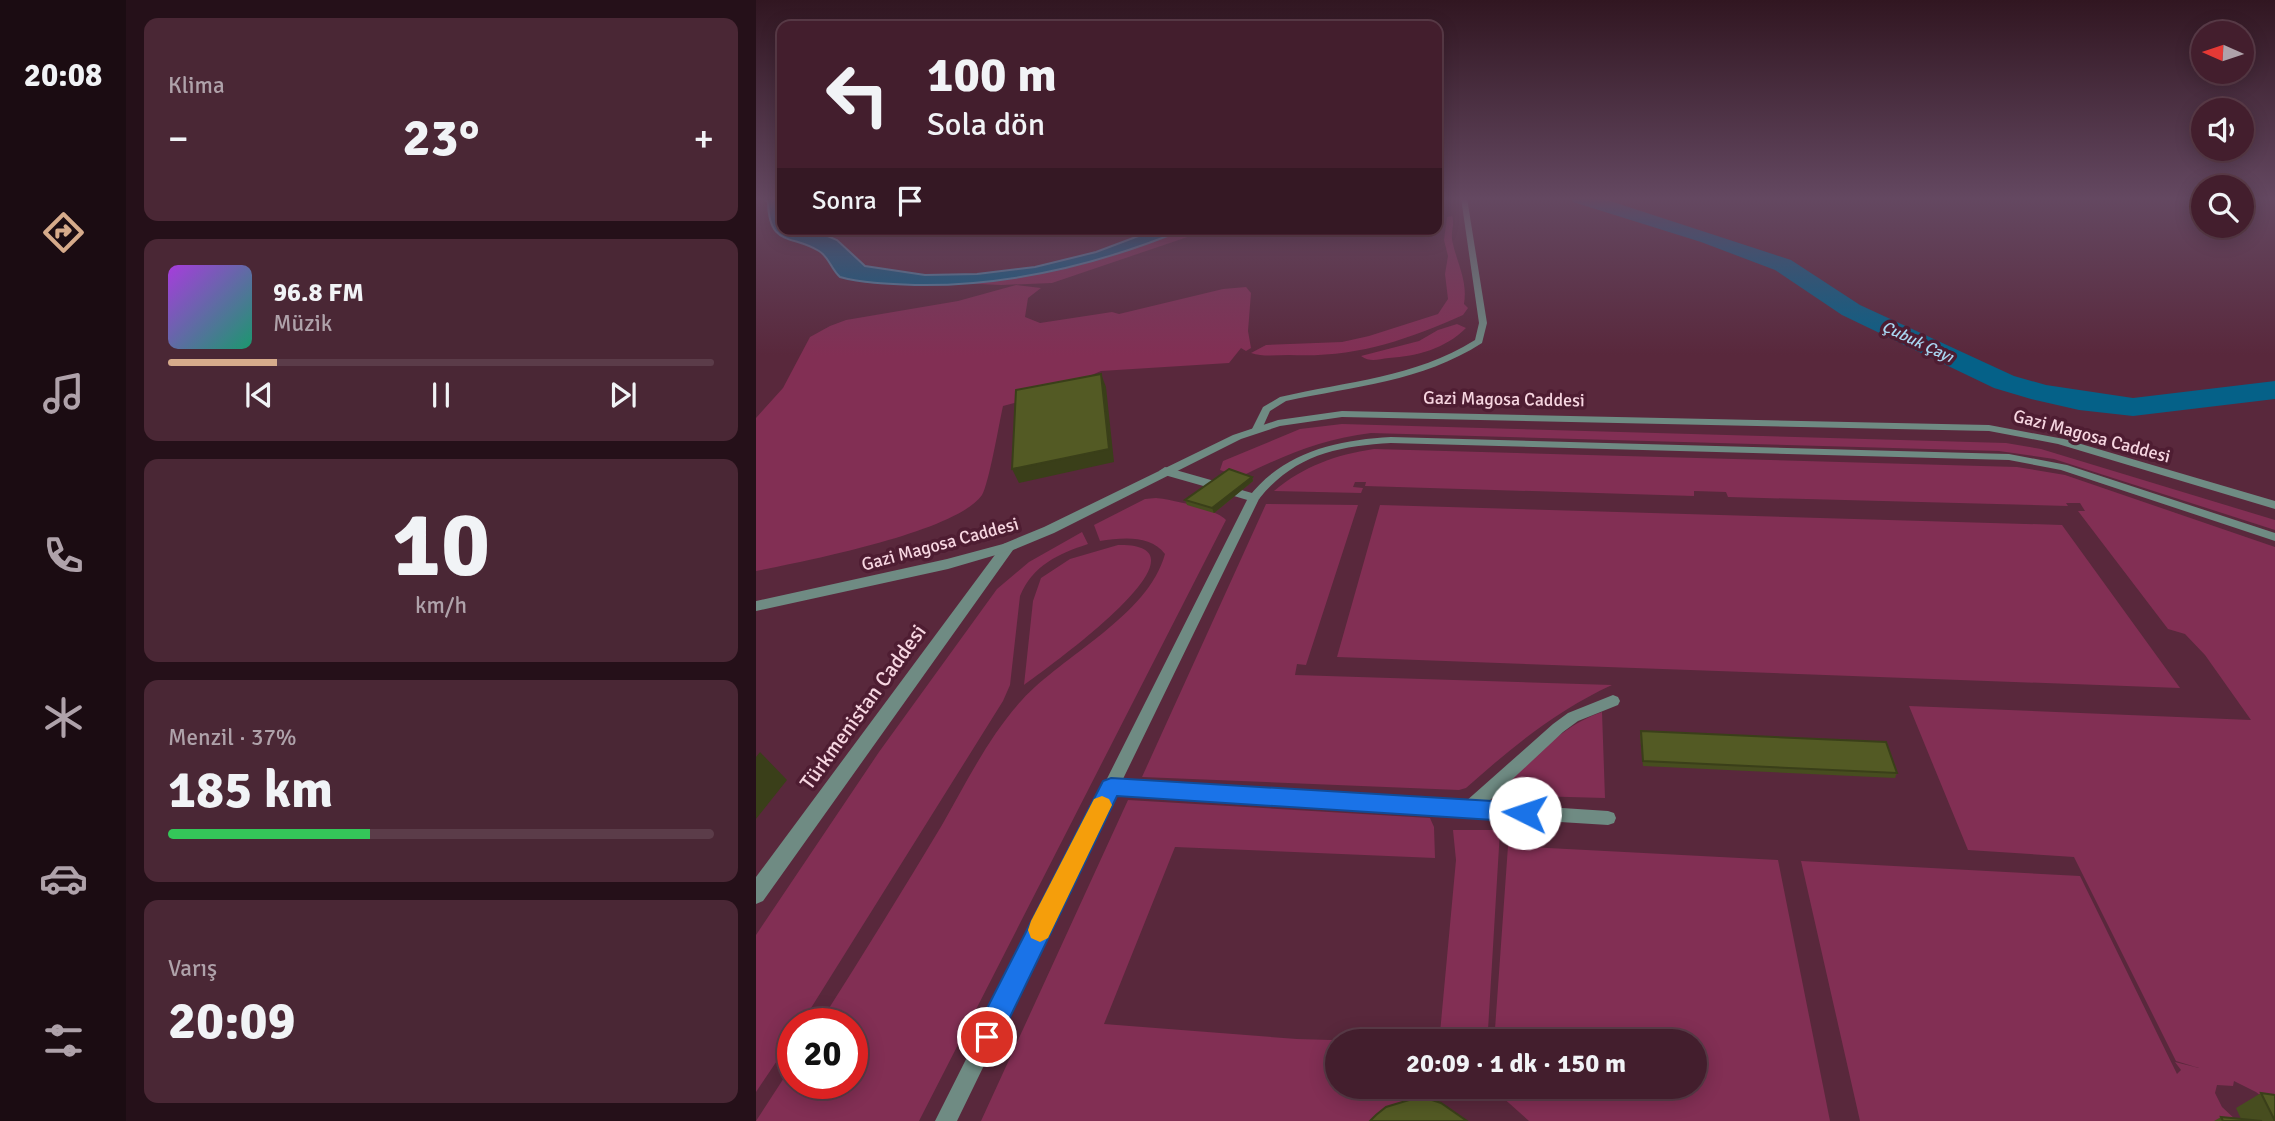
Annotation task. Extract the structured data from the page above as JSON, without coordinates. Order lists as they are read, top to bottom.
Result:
{
  "streets": {
    "street": ["Gazi Magosa Caddesi", "Türkmenistan Caddesi"]
  },
  "crossings": [
    ["Gazi Magosa Caddesi", "Türkmenistan Caddesi"]
  ],
  "water": ["Çubuk Çayı"],
  "north": "left",
  "page": {
    "tabs": "20:08",
    "tile": [
      "Klima",
      ["10", "km/h"],
      ["Menzil · 37%", "185 km"],
      ["Varış", "20:09"]
    ],
    "turn": ["100 m", "Sola dön"],
    "heat": ["−", "23°", "+"],
    "then": "Sonra",
    "song": ["96.8 FM", "Müzik"],
    "limit": "20",
    "trip": "20:09 · 1 dk · 150 m"
  }
}
